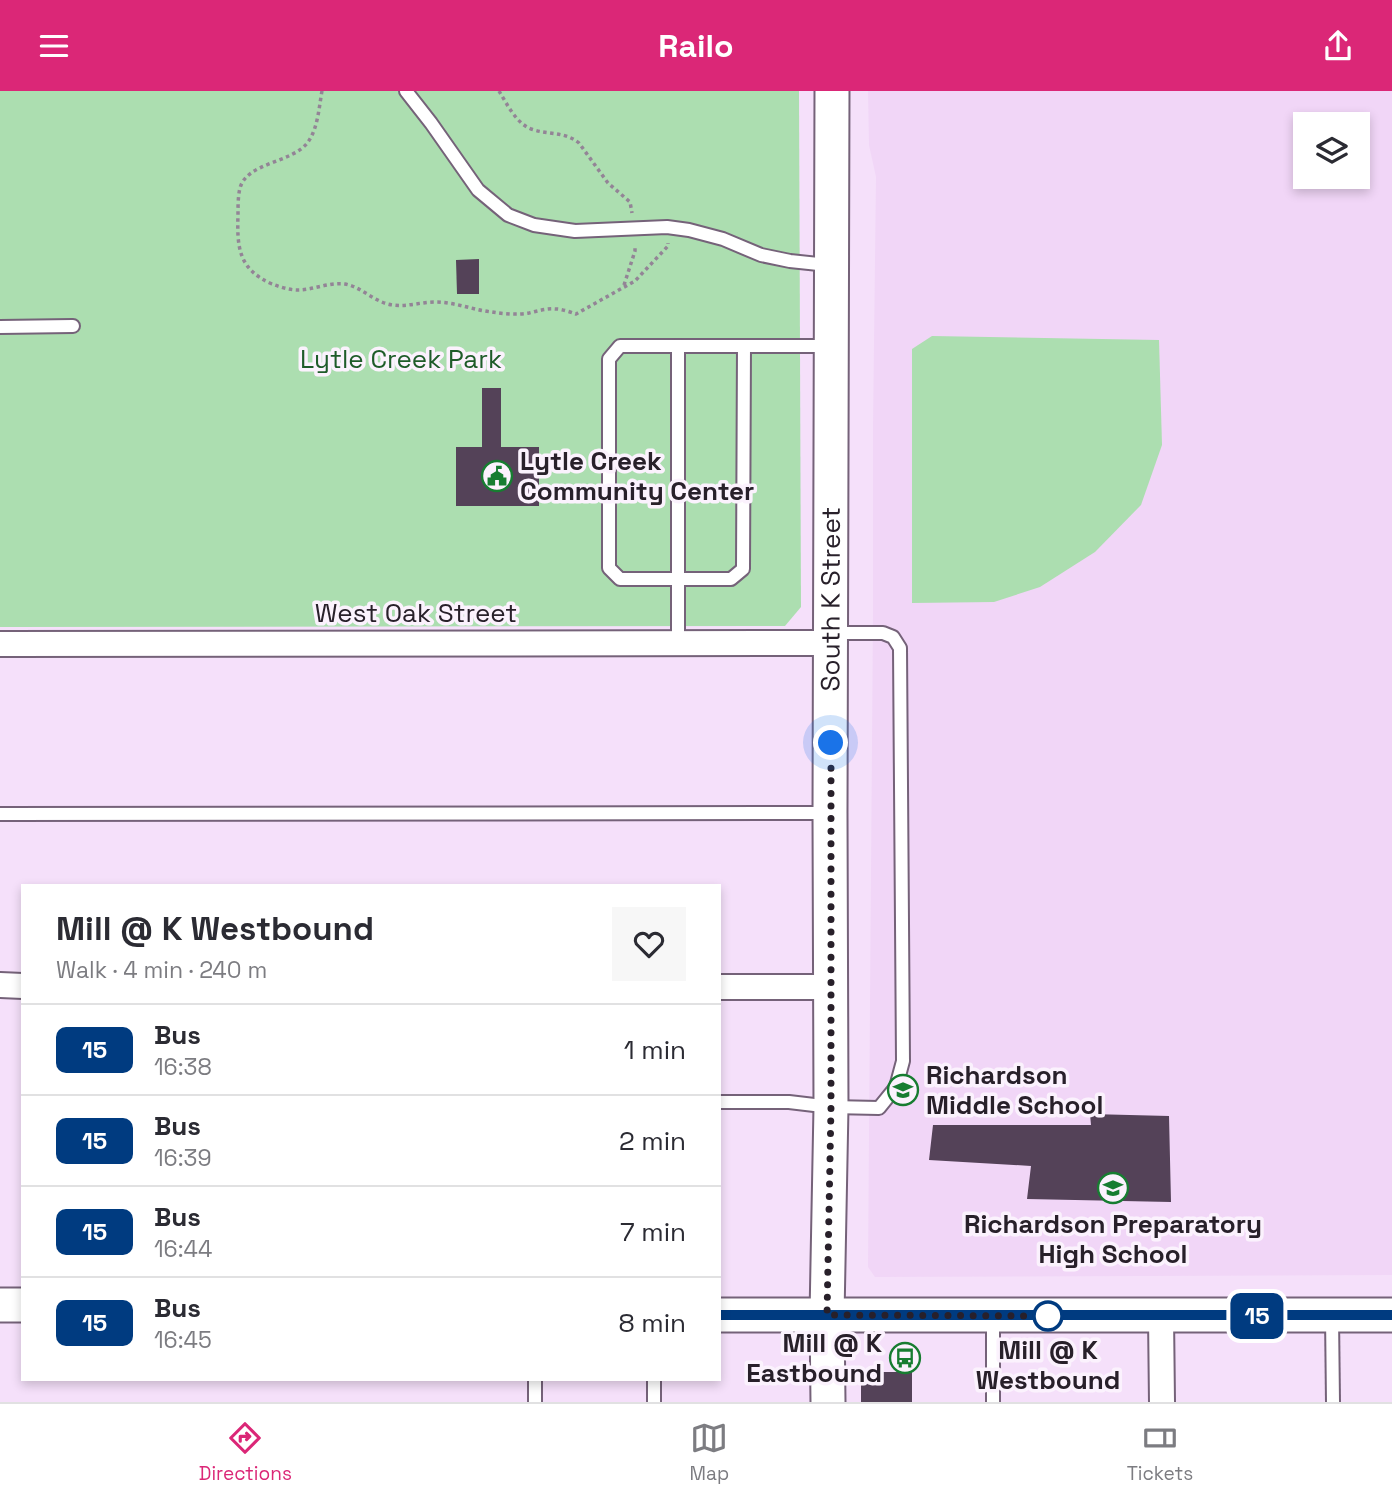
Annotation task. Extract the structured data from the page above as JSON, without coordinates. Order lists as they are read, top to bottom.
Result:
{
  "streets": {
    "street": ["South K Street", "West Oak Street"]
  },
  "crossings": [
    ["South K Street", "West Oak Street"]
  ],
  "parks": ["Lytle Creek Park"],
  "places": {
    "public building": ["Lytle Creek Community Center"],
    "school or university": ["Richardson Middle School", "Richardson Preparatory High School"],
    "other": ["Mill @ K Westbound"],
    "bus stop": ["Mill @ K Eastbound"]
  },
  "lines": ["bus line 15"],
  "page": {
    "header": "Railo",
    "on_map": "15",
    "heading": ["Mill @ K Westbound", "Walk · 4 min · 240 m"],
    "list": [
      {
        "mark": "15",
        "name": "Bus",
        "note": "16:38",
        "value": "1 min"
      },
      {
        "mark": "15",
        "name": "Bus",
        "note": "16:39",
        "value": "2 min"
      },
      {
        "mark": "15",
        "name": "Bus",
        "note": "16:44",
        "value": "7 min"
      },
      {
        "mark": "15",
        "name": "Bus",
        "note": "16:45",
        "value": "8 min"
      }
    ],
    "tabs": ["Directions", "Map", "Tickets"]
  }
}
